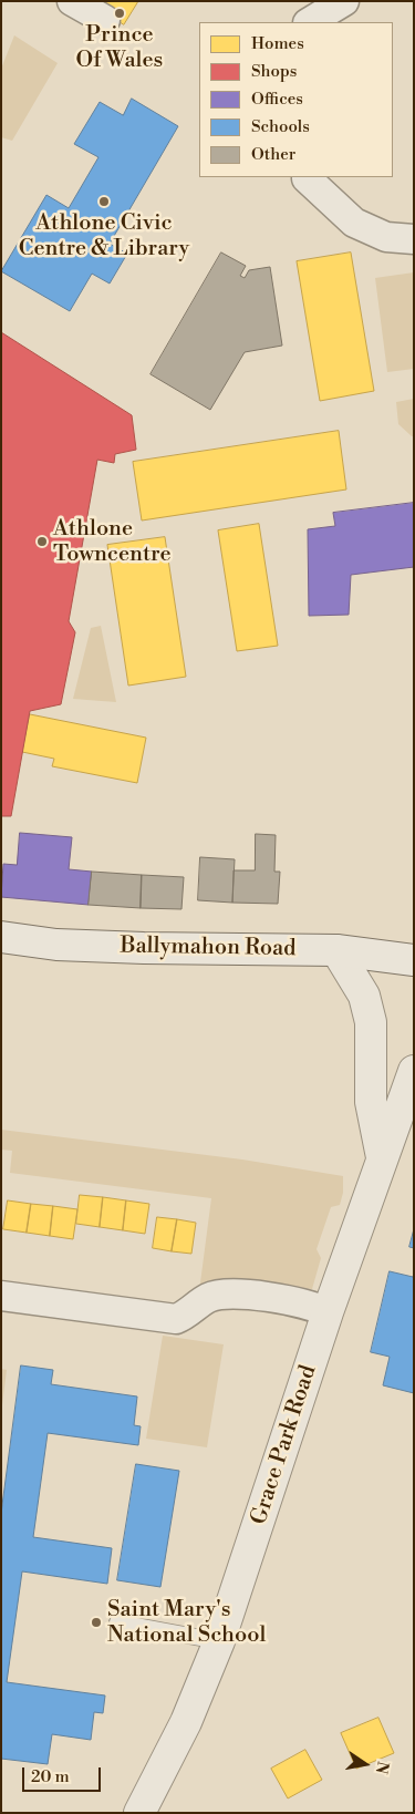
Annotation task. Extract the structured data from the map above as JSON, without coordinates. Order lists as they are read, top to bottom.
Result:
{
  "streets": {
    "street": ["Ballymahon Road", "Grace Park Road"]
  },
  "places": [
    "Prince Of Wales",
    "Athlone Civic Centre & Library",
    "Athlone Towncentre",
    "Saint Mary's National School"
  ],
  "legend": [
    "Homes",
    "Shops",
    "Offices",
    "Schools",
    "Other"
  ],
  "scale_bar": "20 m",
  "north": "right"
}
